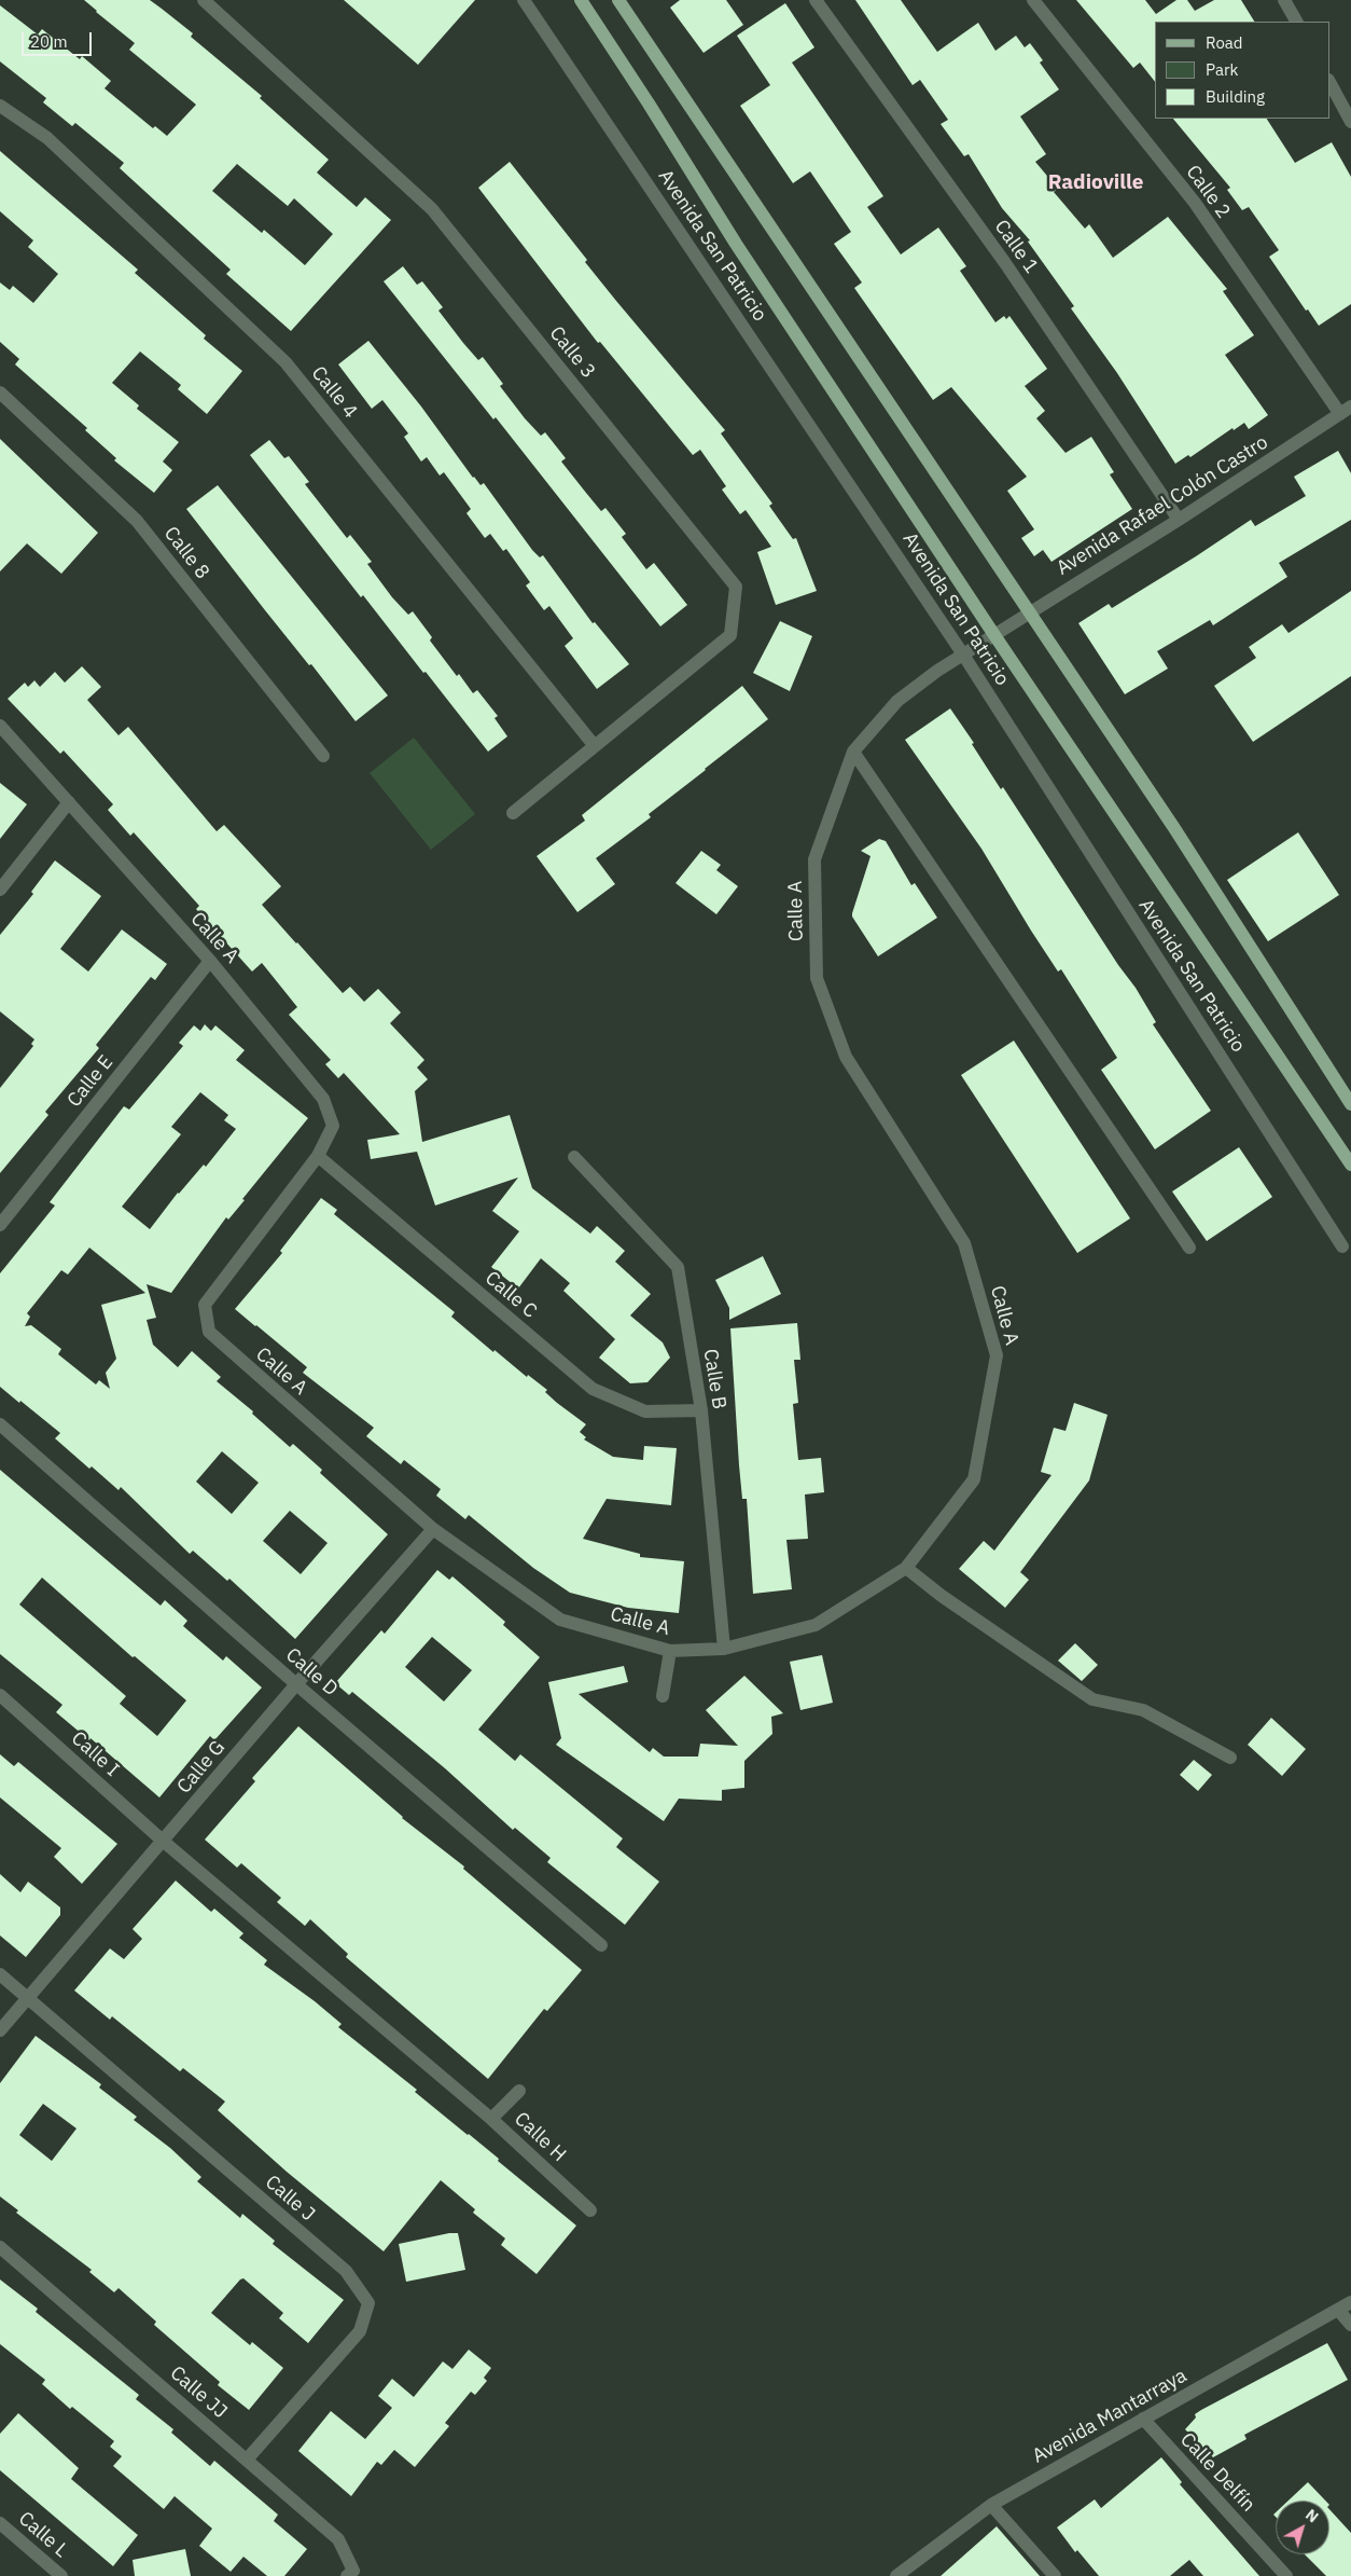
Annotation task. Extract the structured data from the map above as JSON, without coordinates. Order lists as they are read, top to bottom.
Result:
{
  "streets": {
    "street": [
      "Calle 2",
      "Avenida San Patricio",
      "Calle 1",
      "Calle 3",
      "Calle 4",
      "Avenida Rafael Colón Castro",
      "Calle 8",
      "Calle A",
      "Calle E",
      "Calle C",
      "Calle B",
      "Calle D",
      "Calle I",
      "Calle G",
      "Calle H",
      "Calle J",
      "Calle JJ",
      "Avenida Mantarraya",
      "Calle Delfín",
      "Calle L"
    ]
  },
  "crossings": [
    ["Calle 2", "Avenida Rafael Colón Castro"],
    ["Avenida San Patricio", "Calle A"],
    ["Calle 1", "Avenida Rafael Colón Castro"],
    ["Calle 3", "Calle 4"],
    ["Avenida Rafael Colón Castro", "Calle A"],
    ["Calle A", "Calle E"],
    ["Calle A", "Calle C"],
    ["Calle A", "Calle B"],
    ["Calle A", "Calle G"],
    ["Calle C", "Calle B"],
    ["Calle D", "Calle G"],
    ["Calle I", "Calle G"],
    ["Calle I", "Calle H"],
    ["Calle G", "Calle J"],
    ["Calle J", "Calle JJ"],
    ["Avenida Mantarraya", "Calle Delfín"]
  ],
  "districts": ["Radioville"],
  "legend": ["Road", "Park", "Building"],
  "scale_bar": "20 m",
  "north": "top right"
}
